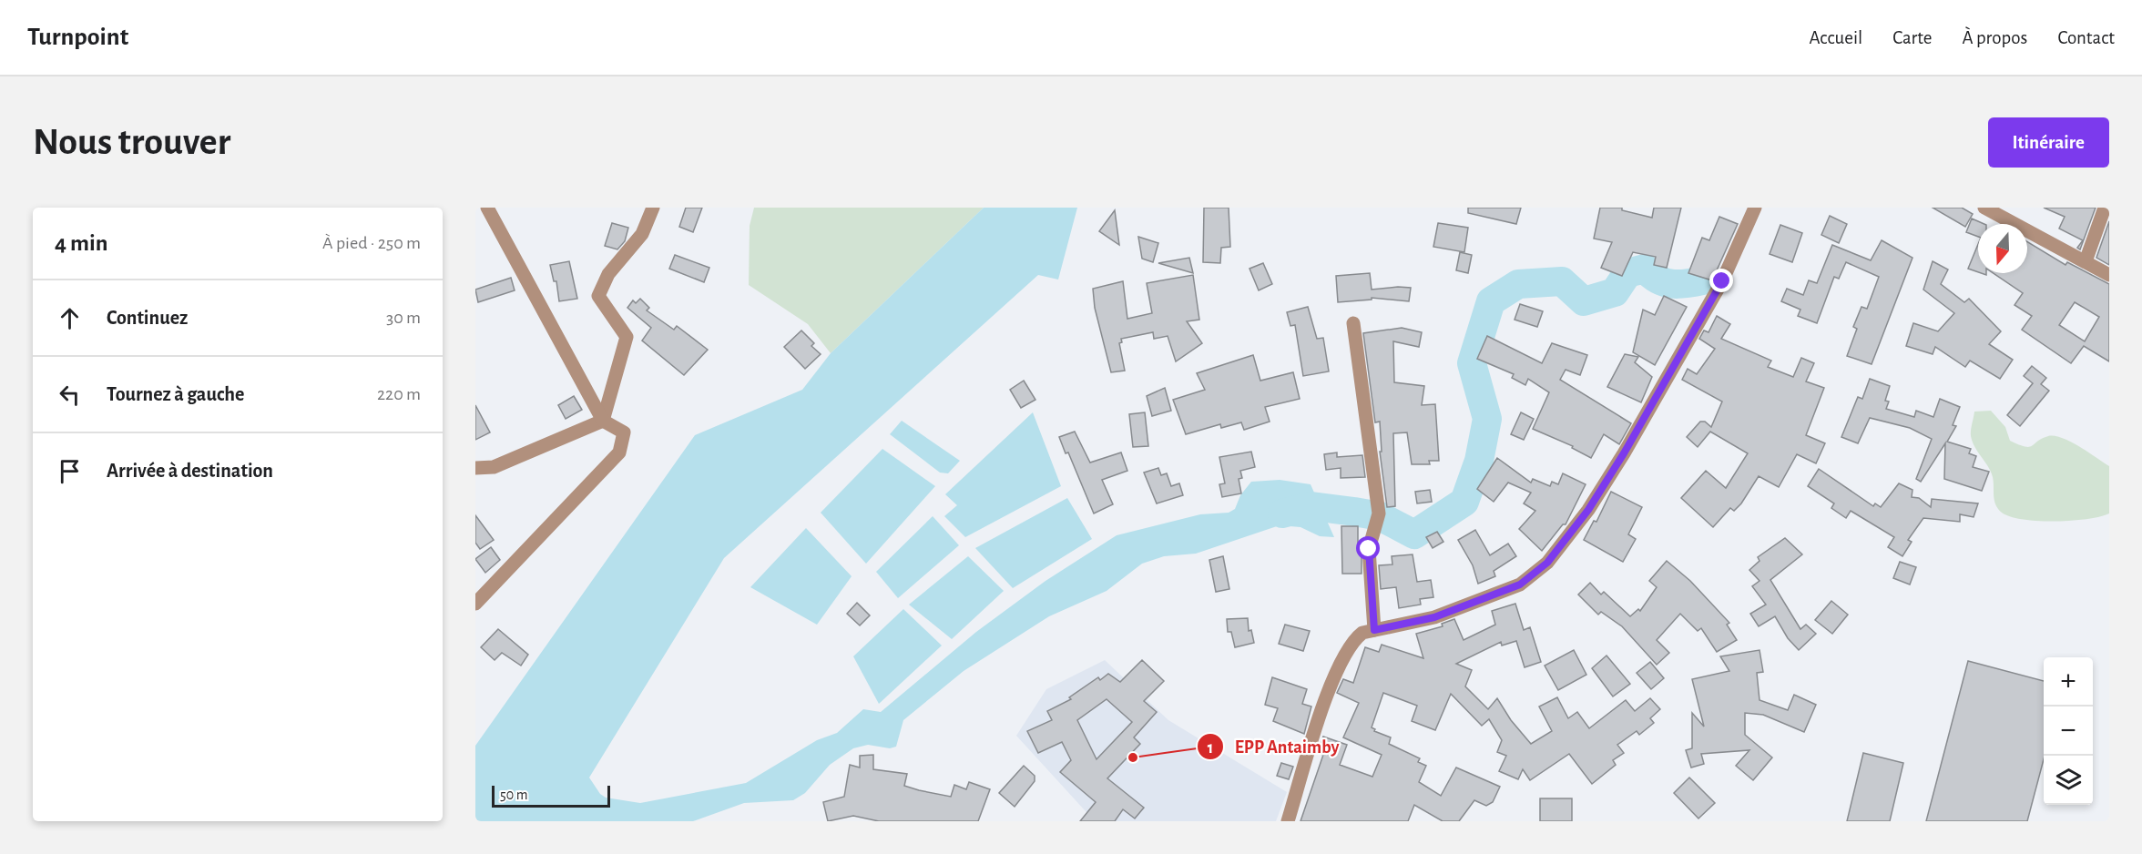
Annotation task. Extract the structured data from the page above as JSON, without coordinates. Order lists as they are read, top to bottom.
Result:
{
  "places": ["EPP Antaimby"],
  "scale_bar": "50 m",
  "north": "bottom",
  "page": {
    "header": "Turnpoint",
    "nav": [
      "Accueil",
      "Carte",
      "À propos",
      "Contact"
    ],
    "buttons": "Itinéraire",
    "title": "Nous trouver",
    "heading": ["4 min", "À pied · 250 m"],
    "list": [
      ["Continuez", "30 m"],
      ["Tournez à gauche", "220 m"],
      "Arrivée à destination"
    ],
    "map_buttons": ["+", "−"],
    "scale": "50 m"
  }
}
